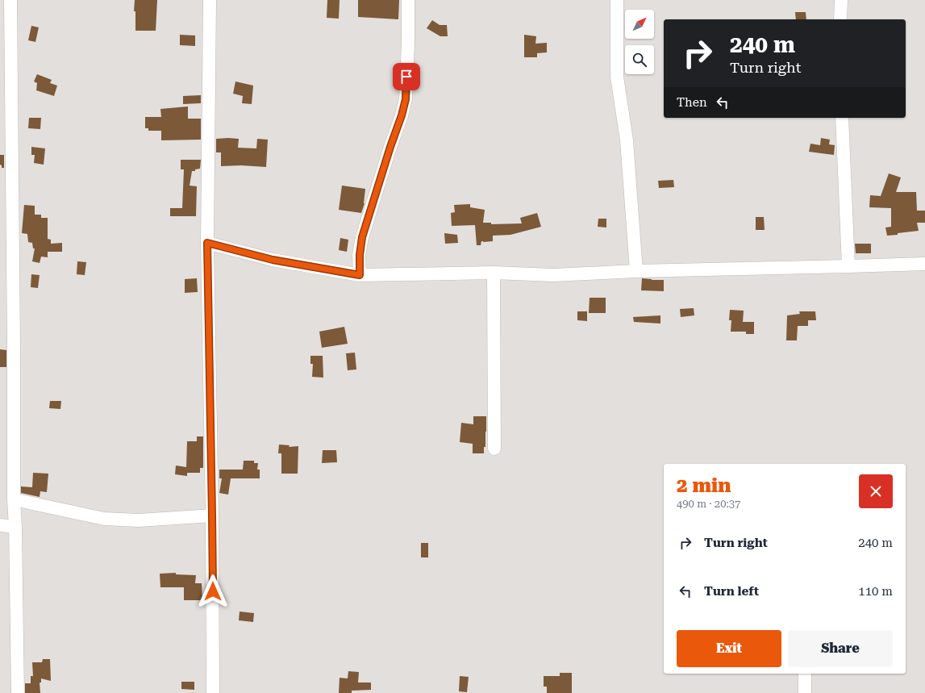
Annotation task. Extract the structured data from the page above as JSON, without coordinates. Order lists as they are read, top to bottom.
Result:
{
  "north": "top right",
  "page": {
    "turn": ["240 m", "Turn right"],
    "then": "Then",
    "heading": ["2 min", "490 m · 20:37"],
    "list": [
      {
        "name": "Turn right",
        "value": "240 m"
      },
      {
        "name": "Turn left",
        "value": "110 m"
      }
    ],
    "buttons": ["Exit", "Share"]
  }
}
